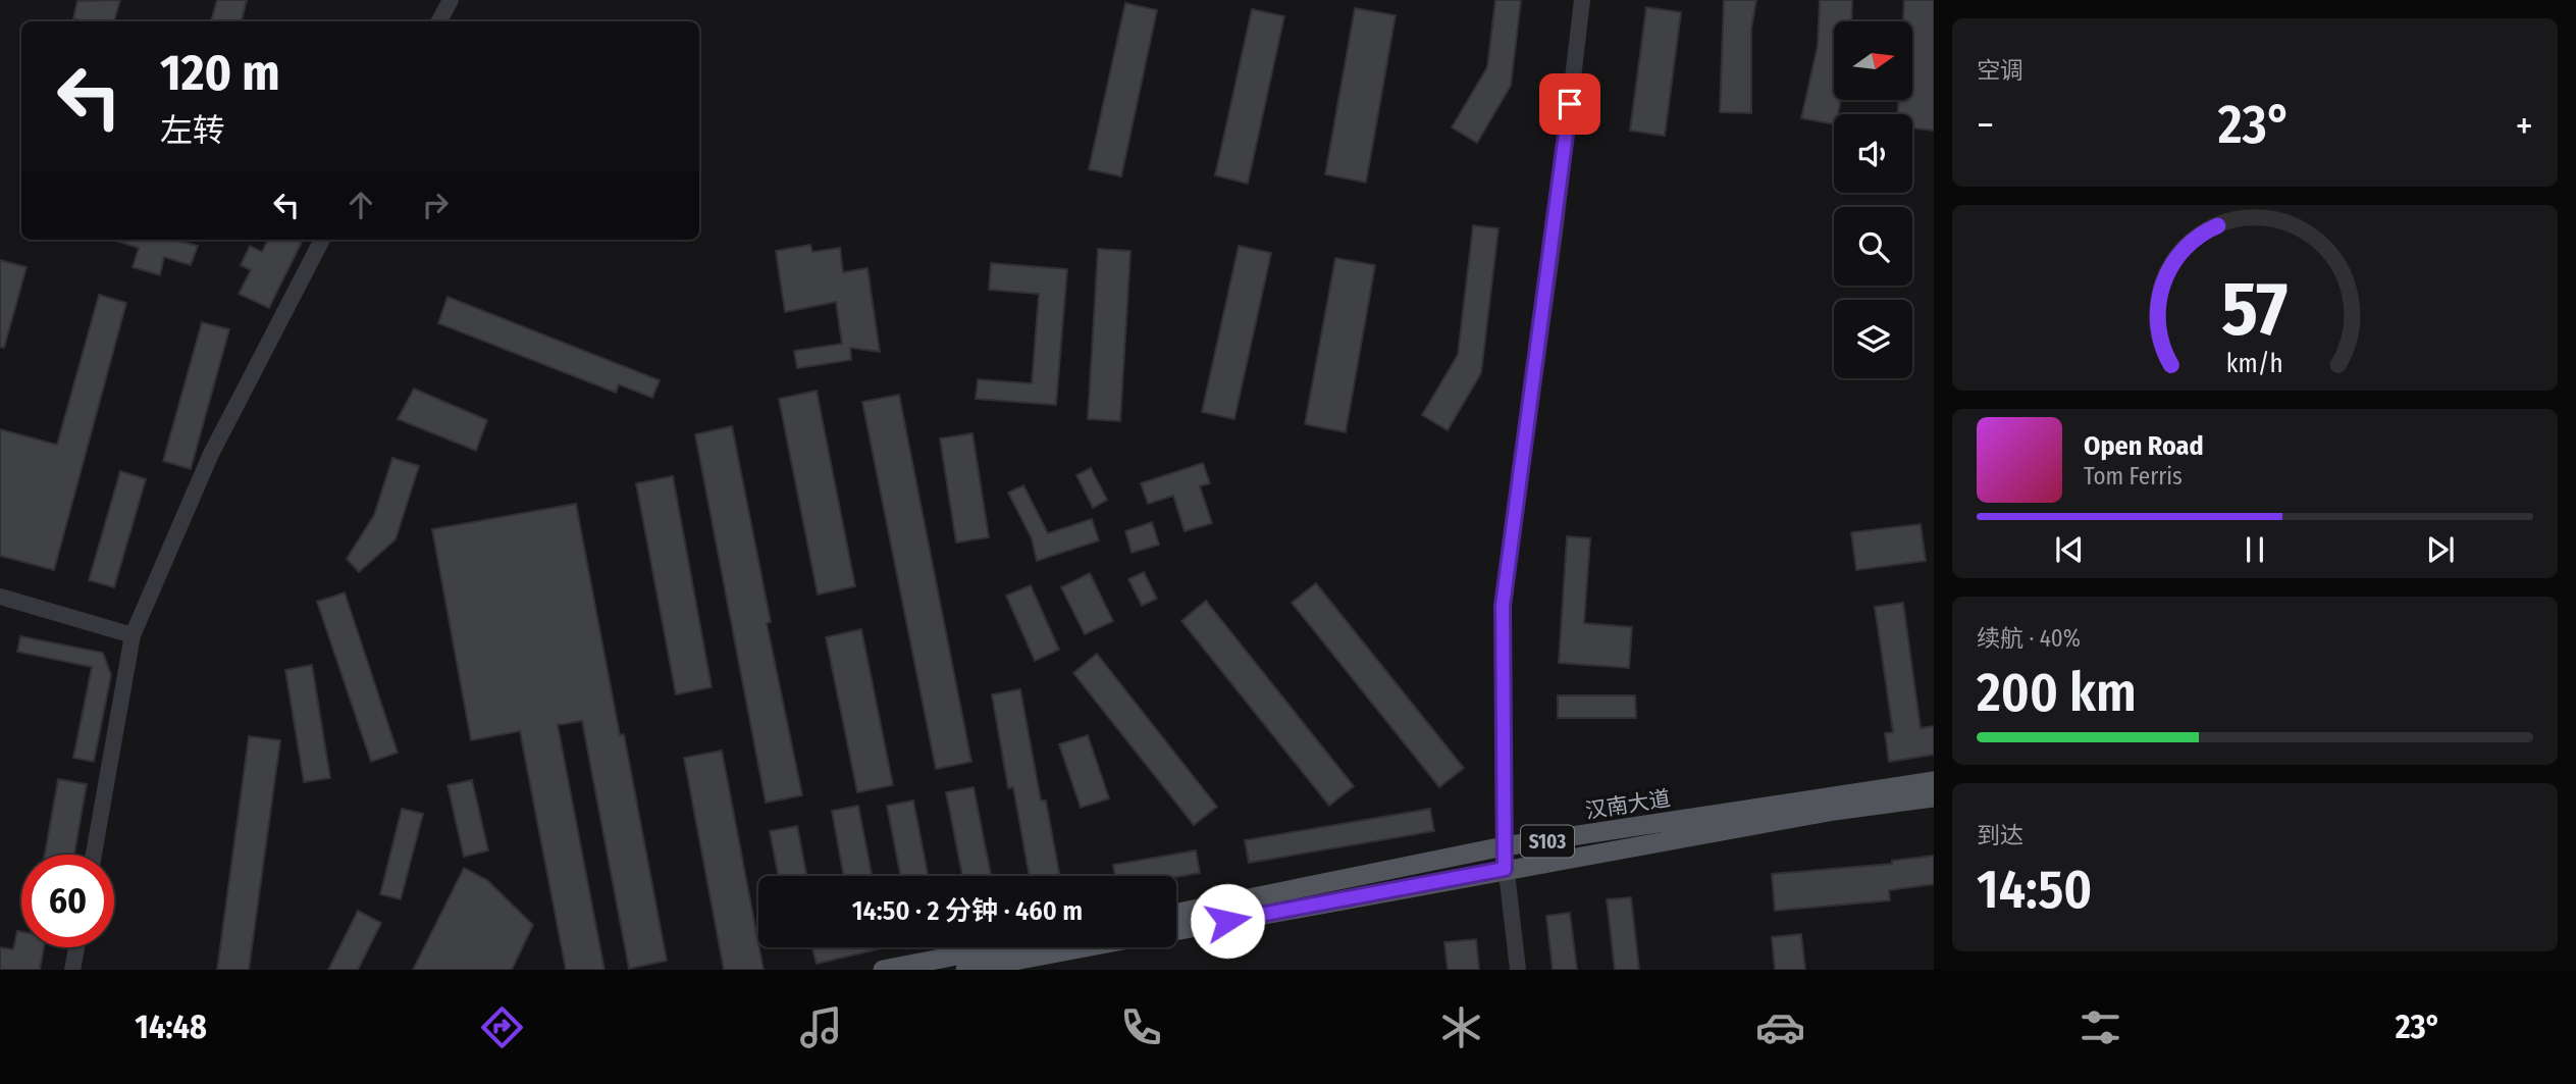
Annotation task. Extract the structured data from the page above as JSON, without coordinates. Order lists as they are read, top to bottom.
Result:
{
  "streets": {
    "main road": ["汉南大道", "S103"]
  },
  "north": "right",
  "page": {
    "tile": [
      "空调",
      ["续航 · 40%", "200 km"],
      ["到达", "14:50"]
    ],
    "turn": ["120 m", "左转"],
    "heat": ["−", "23°", "+"],
    "song": ["Open Road", "Tom Ferris"],
    "limit": "60",
    "trip": "14:50 · 2 分钟 · 460 m",
    "tabs": ["14:48", "23°"],
    "gauge": ["57", "km/h"]
  }
}
